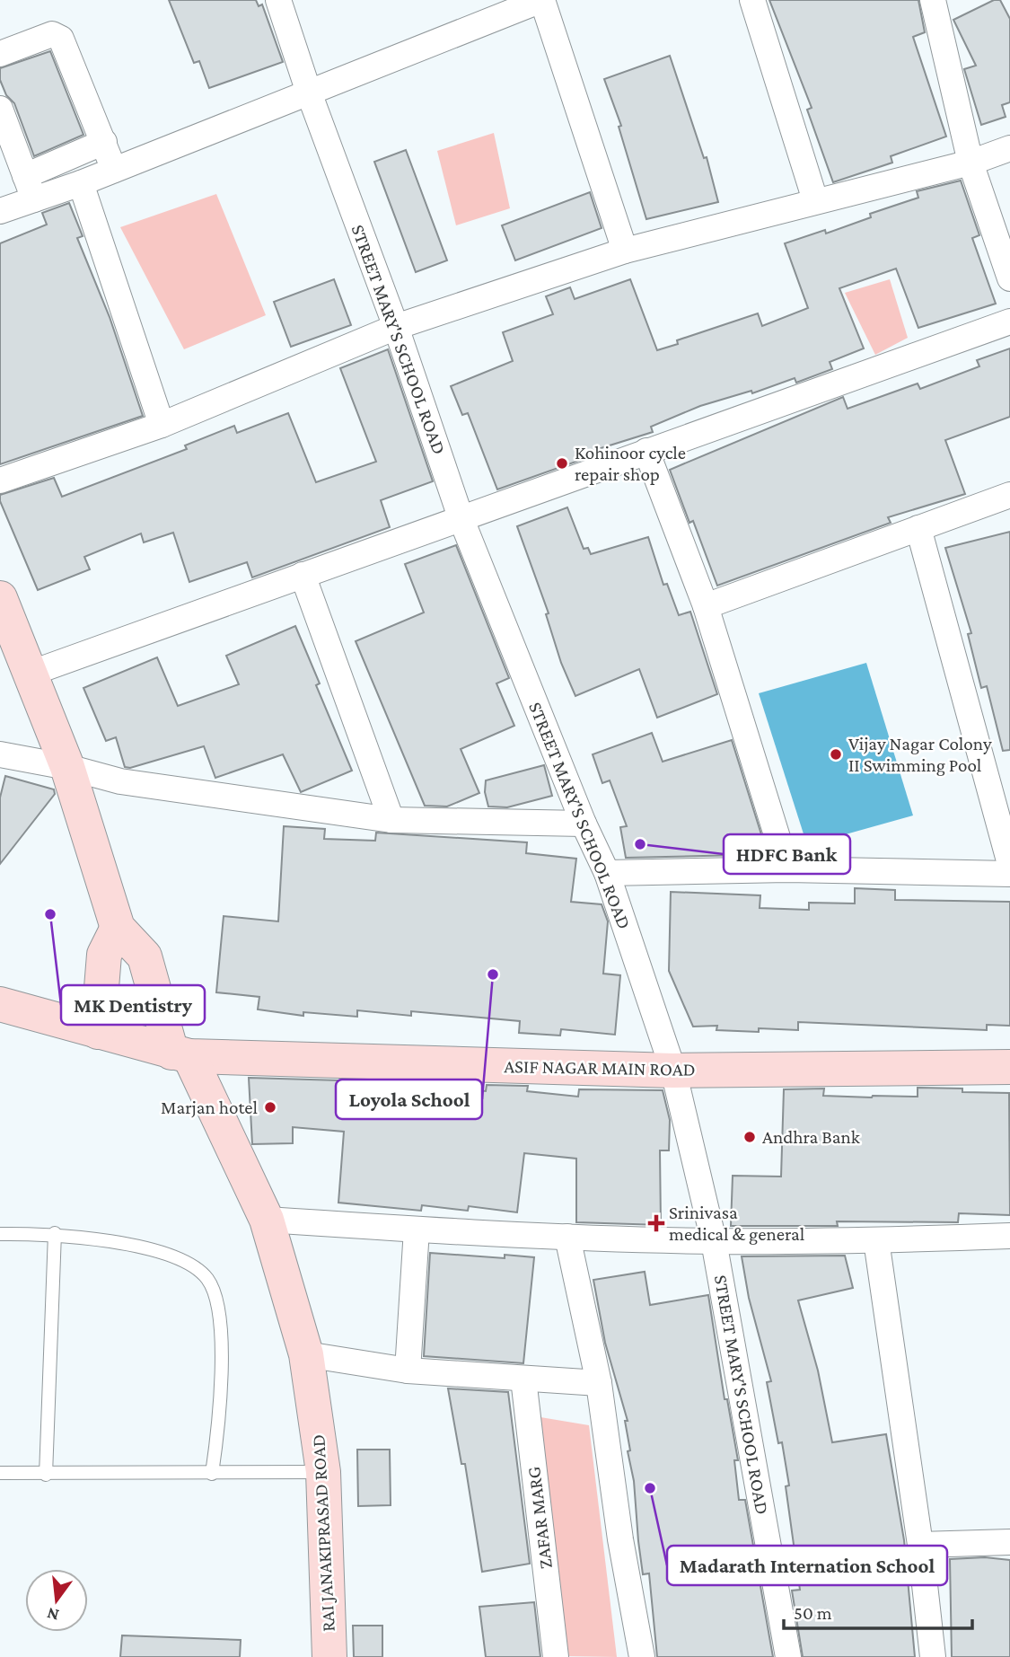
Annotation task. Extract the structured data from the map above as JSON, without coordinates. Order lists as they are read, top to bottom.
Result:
{
  "streets": {
    "main road": ["ASIF NAGAR MAIN ROAD", "RAI JANAKIPRASAD ROAD"],
    "street": ["STREET MARY'S SCHOOL ROAD", "ZAFAR MARG"]
  },
  "crossings": [
    ["STREET MARY'S SCHOOL ROAD", "ASIF NAGAR MAIN ROAD"],
    ["ASIF NAGAR MAIN ROAD", "RAI JANAKIPRASAD ROAD"]
  ],
  "places": {
    "other": [
      "Kohinoor cycle repair shop",
      "Vijay Nagar Colony II Swimming Pool",
      "HDFC Bank",
      "MK Dentistry",
      "Loyola School",
      "Marjan hotel",
      "Andhra Bank",
      "Madarath Internation School"
    ],
    "health": ["Srinivasa medical & general"]
  },
  "scale_bar": "50 m",
  "north": "bottom"
}
